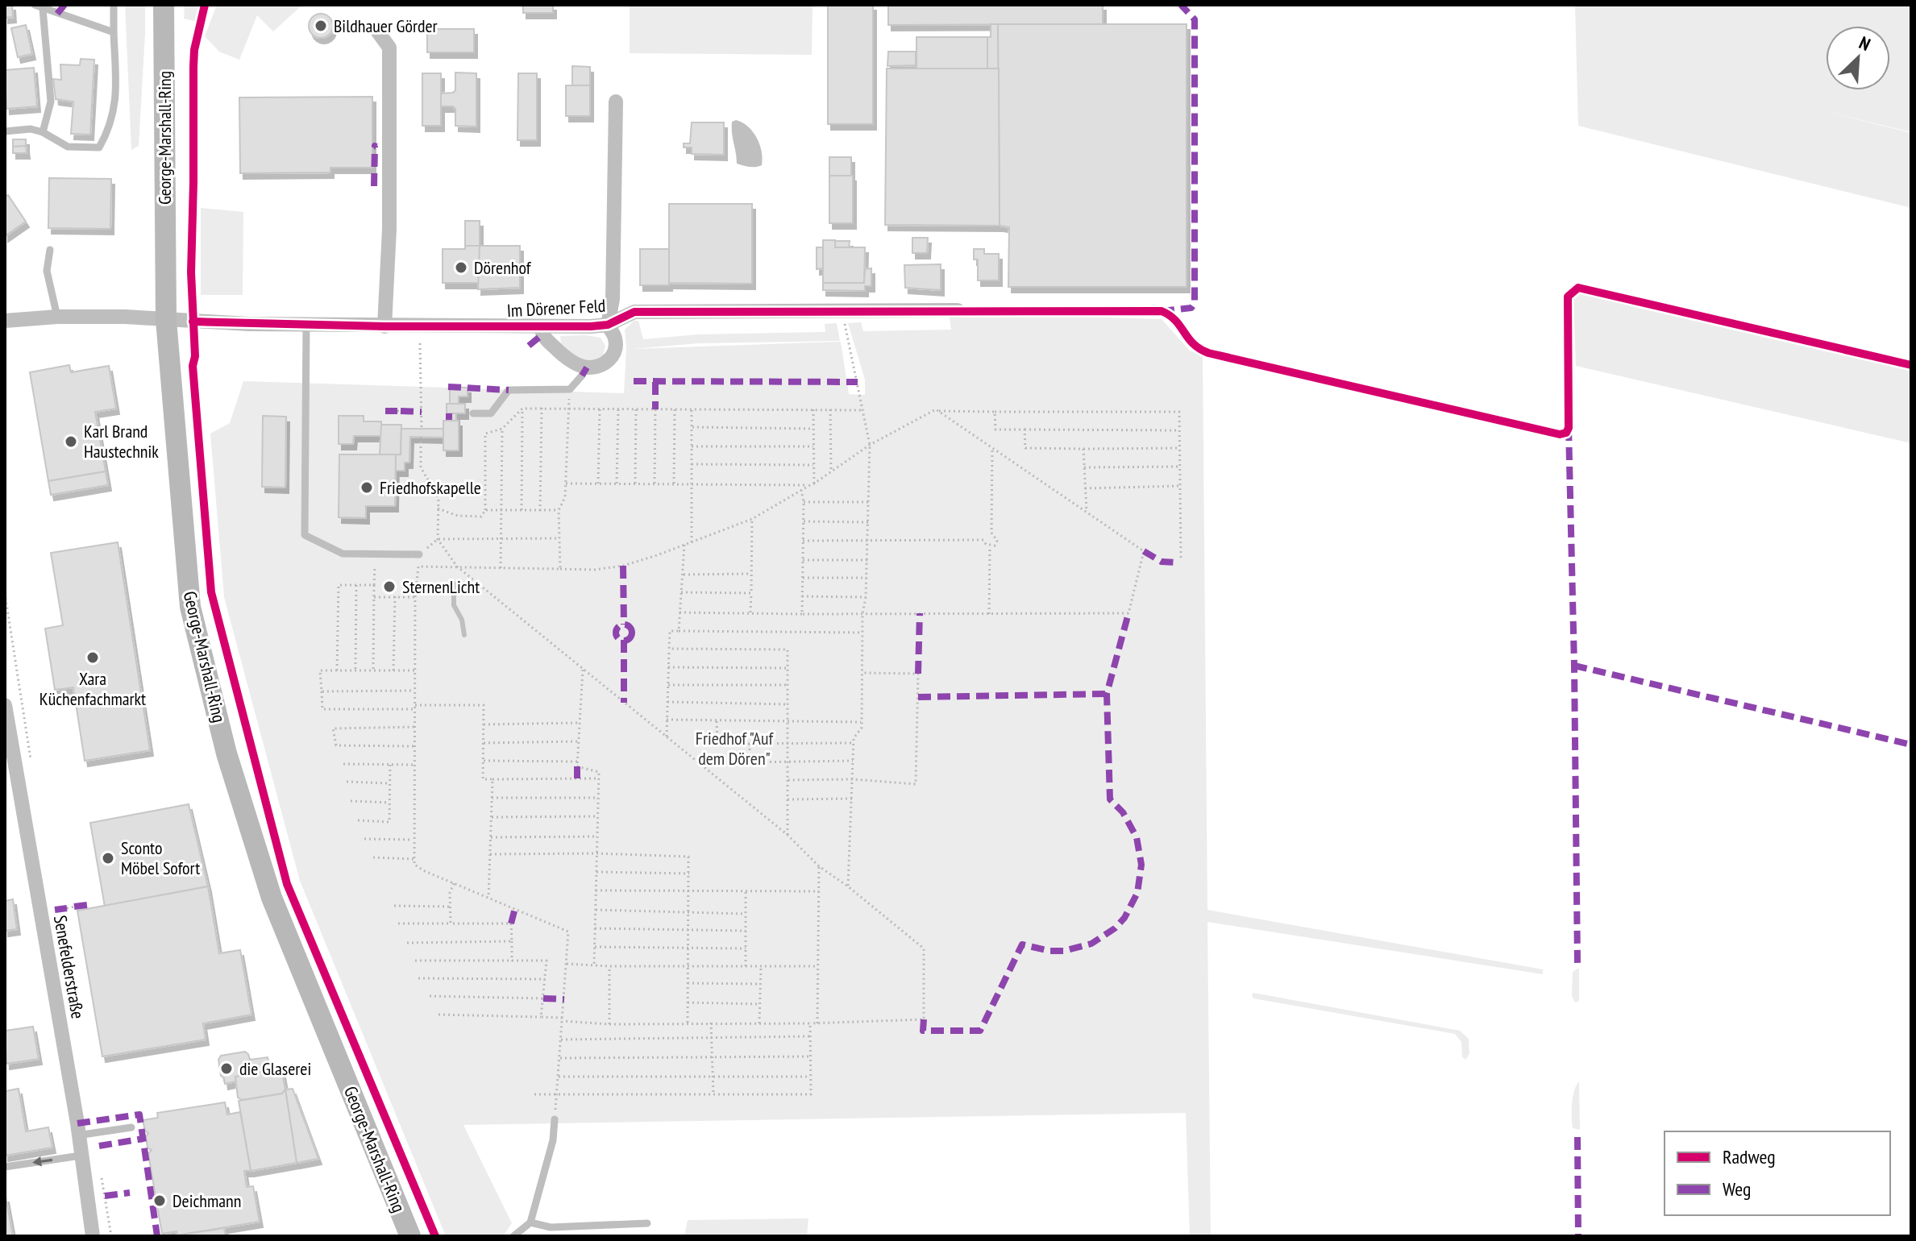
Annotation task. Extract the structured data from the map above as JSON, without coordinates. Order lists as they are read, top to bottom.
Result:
{
  "streets": {
    "main road": ["George-Marshall-Ring"],
    "street": ["Im Dörener Feld", "Senefelderstraße"]
  },
  "crossings": [
    ["George-Marshall-Ring", "Im Dörener Feld"]
  ],
  "parks": ["Friedhof \"Auf dem Dören\""],
  "places": [
    "Bildhauer Görder",
    "Dörenhof",
    "Karl Brand Haustechnik",
    "Friedhofskapelle",
    "SternenLicht",
    "Xara Küchenfachmarkt",
    "Sconto Möbel Sofort",
    "die Glaserei",
    "Deichmann"
  ],
  "legend": ["Radweg", "Weg"],
  "north": "top right"
}
